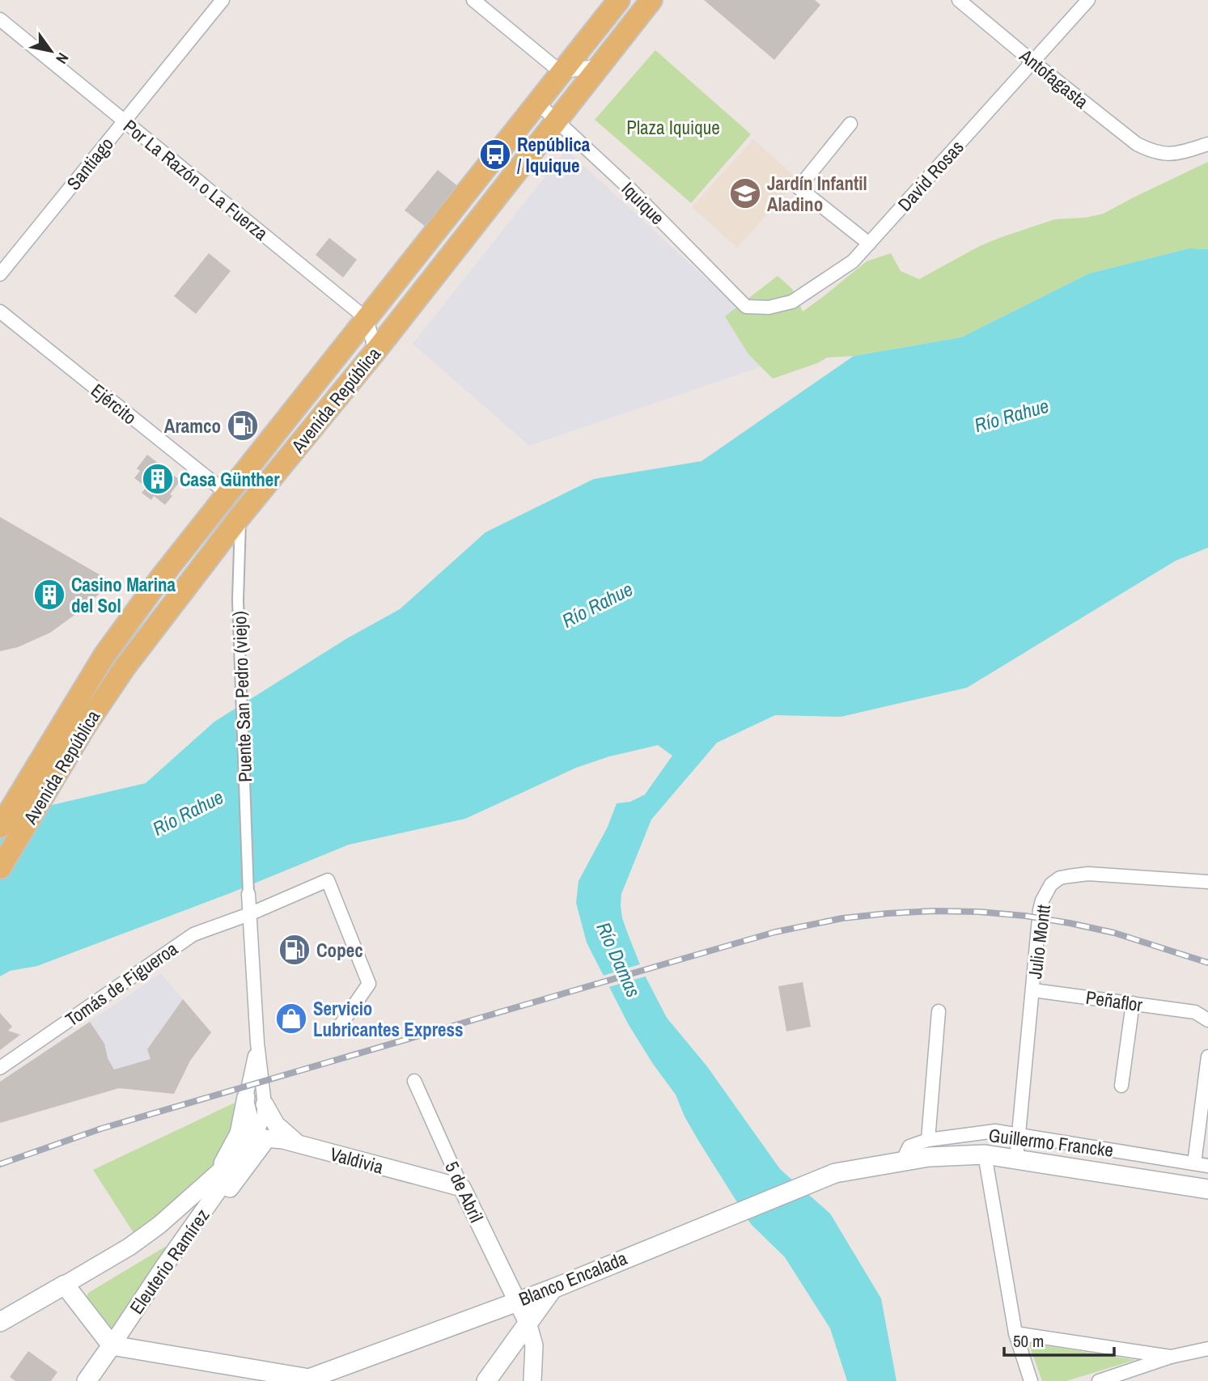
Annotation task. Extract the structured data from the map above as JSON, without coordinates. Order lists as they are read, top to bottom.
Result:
{
  "streets": {
    "main road": [
      "Avenida República",
      "Guillermo Francke",
      "Eleuterio Ramírez",
      "Blanco Encalada"
    ],
    "street": [
      "Antofagasta",
      "Santiago",
      "David Rosas",
      "Por La Razón o La Fuerza",
      "Iquique",
      "Ejército",
      "Puente San Pedro (viejo)",
      "Julio Montt",
      "Tomás de Figueroa",
      "Peñaflor",
      "Valdivia",
      "5 de Abril"
    ]
  },
  "crossings": [
    ["Antofagasta", "David Rosas"],
    ["Santiago", "Por La Razón o La Fuerza"],
    ["David Rosas", "Iquique"],
    ["Por La Razón o La Fuerza", "Avenida República"],
    ["Iquique", "Avenida República"],
    ["Avenida República", "Ejército"],
    ["Avenida República", "Puente San Pedro (viejo)"],
    ["Puente San Pedro (viejo)", "Eleuterio Ramírez"],
    ["Julio Montt", "Peñaflor"],
    ["Julio Montt", "Guillermo Francke"],
    ["Tomás de Figueroa", "Eleuterio Ramírez"],
    ["Guillermo Francke", "Blanco Encalada"],
    ["Valdivia", "5 de Abril"],
    ["Valdivia", "Eleuterio Ramírez"],
    ["5 de Abril", "Blanco Encalada"]
  ],
  "water": ["Río Rahue", "Río Damas"],
  "parks": ["Plaza Iquique"],
  "places": {
    "bus stop": ["República / Iquique"],
    "school or university": ["Jardín Infantil Aladino"],
    "fuel station": ["Aramco", "Copec"],
    "building": ["Casa Günther", "Casino Marina del Sol"],
    "shop": ["Servicio Lubricantes Express"]
  },
  "scale_bar": "50 m",
  "north": "bottom right"
}
